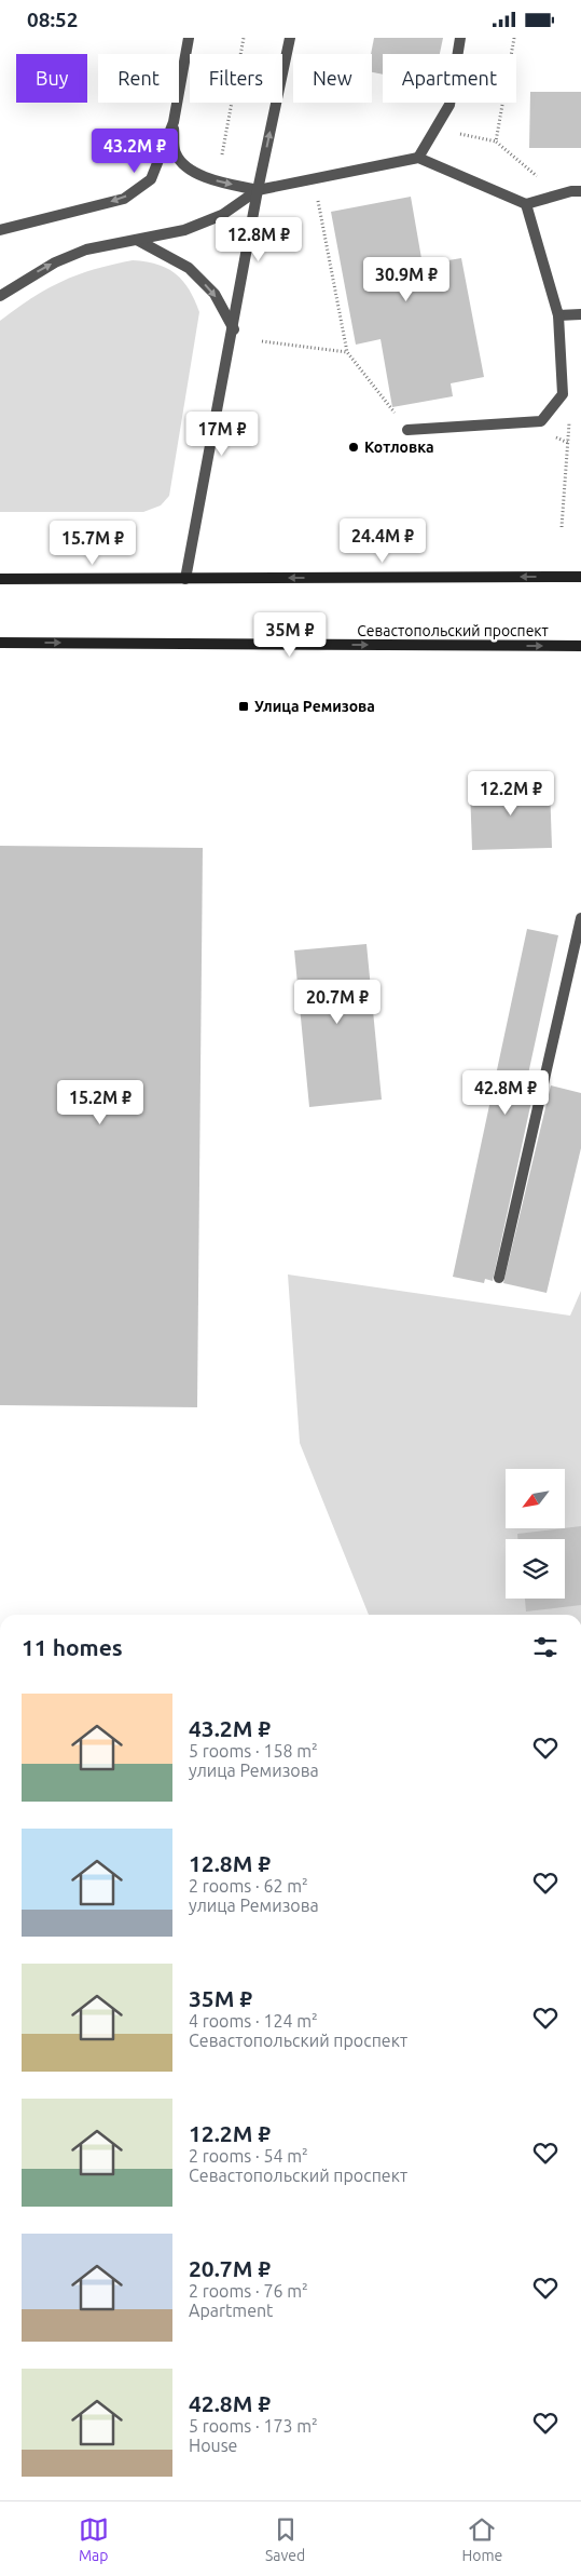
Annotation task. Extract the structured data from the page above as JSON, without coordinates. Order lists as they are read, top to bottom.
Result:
{
  "streets": {
    "main road": ["Севастопольский проспект"]
  },
  "places": {
    "other": ["Котловка"],
    "transit": ["Улица Ремизова"]
  },
  "north": "bottom left",
  "page": {
    "status": "08:52",
    "chip": [
      "Buy",
      "Rent",
      "Filters",
      "New",
      "Apartment"
    ],
    "price": [
      "43.2M ₽",
      "12.8M ₽",
      "30.9M ₽",
      "17M ₽",
      "24.4M ₽",
      "15.7M ₽",
      "35M ₽",
      "12.2M ₽",
      "20.7M ₽",
      "42.8M ₽",
      "15.2M ₽"
    ],
    "heading": "11 homes",
    "list": [
      {
        "name": "43.2M ₽",
        "note": "5 rooms · 158 m² · улица Ремизова"
      },
      {
        "name": "12.8M ₽",
        "note": "2 rooms · 62 m² · улица Ремизова"
      },
      {
        "name": "35M ₽",
        "note": "4 rooms · 124 m² · Севастопольский проспект"
      },
      {
        "name": "12.2M ₽",
        "note": "2 rooms · 54 m² · Севастопольский проспект"
      },
      {
        "name": "20.7M ₽",
        "note": "2 rooms · 76 m² · Apartment"
      },
      {
        "name": "42.8M ₽",
        "note": "5 rooms · 173 m² · House"
      }
    ],
    "tabs": ["Map", "Saved", "Home"]
  }
}
